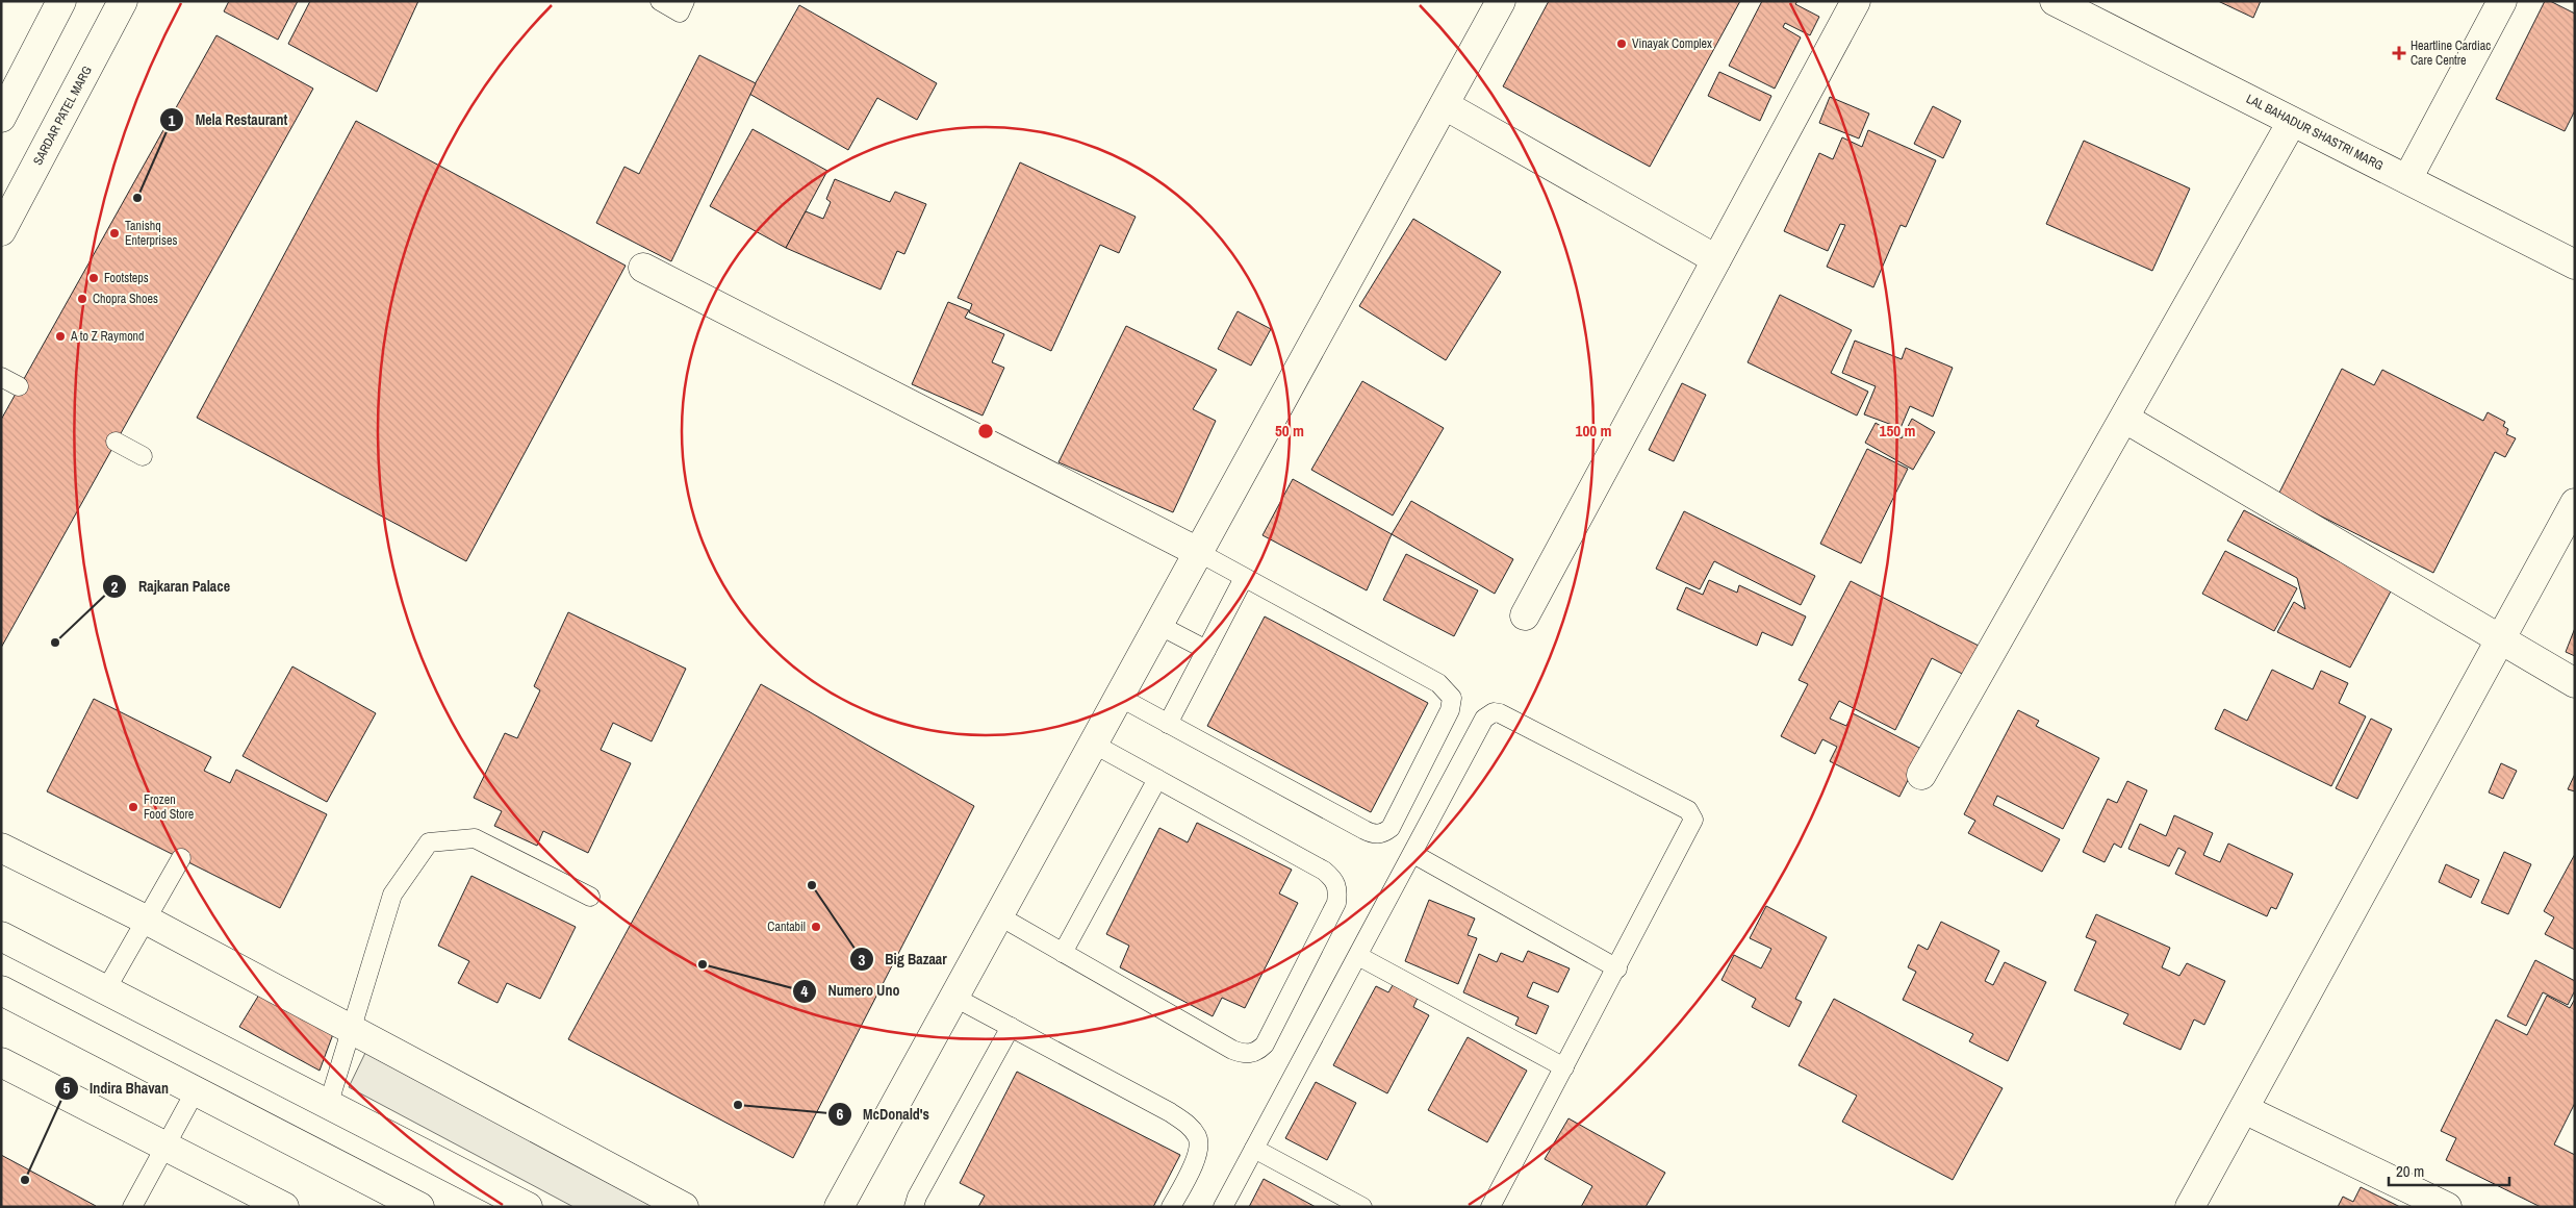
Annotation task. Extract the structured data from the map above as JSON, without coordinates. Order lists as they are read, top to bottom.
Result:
{
  "streets": {
    "street": ["SARDAR PATEL MARG", "LAL BAHADUR SHASTRI MARG"]
  },
  "places": {
    "other": [
      "Vinayak Complex",
      "Mela Restaurant",
      "Tanishq Enterprises",
      "Footsteps",
      "Chopra Shoes",
      "A to Z Raymond",
      "Rajkaran Palace",
      "Frozen Food Store",
      "Big Bazaar",
      "Cantabil",
      "Numero Uno",
      "McDonald's",
      "Indira Bhavan"
    ],
    "health": ["Heartline Cardiac Care Centre"]
  },
  "scale_bar": "20 m",
  "rings": ["50 m", "100 m", "150 m"]
}
